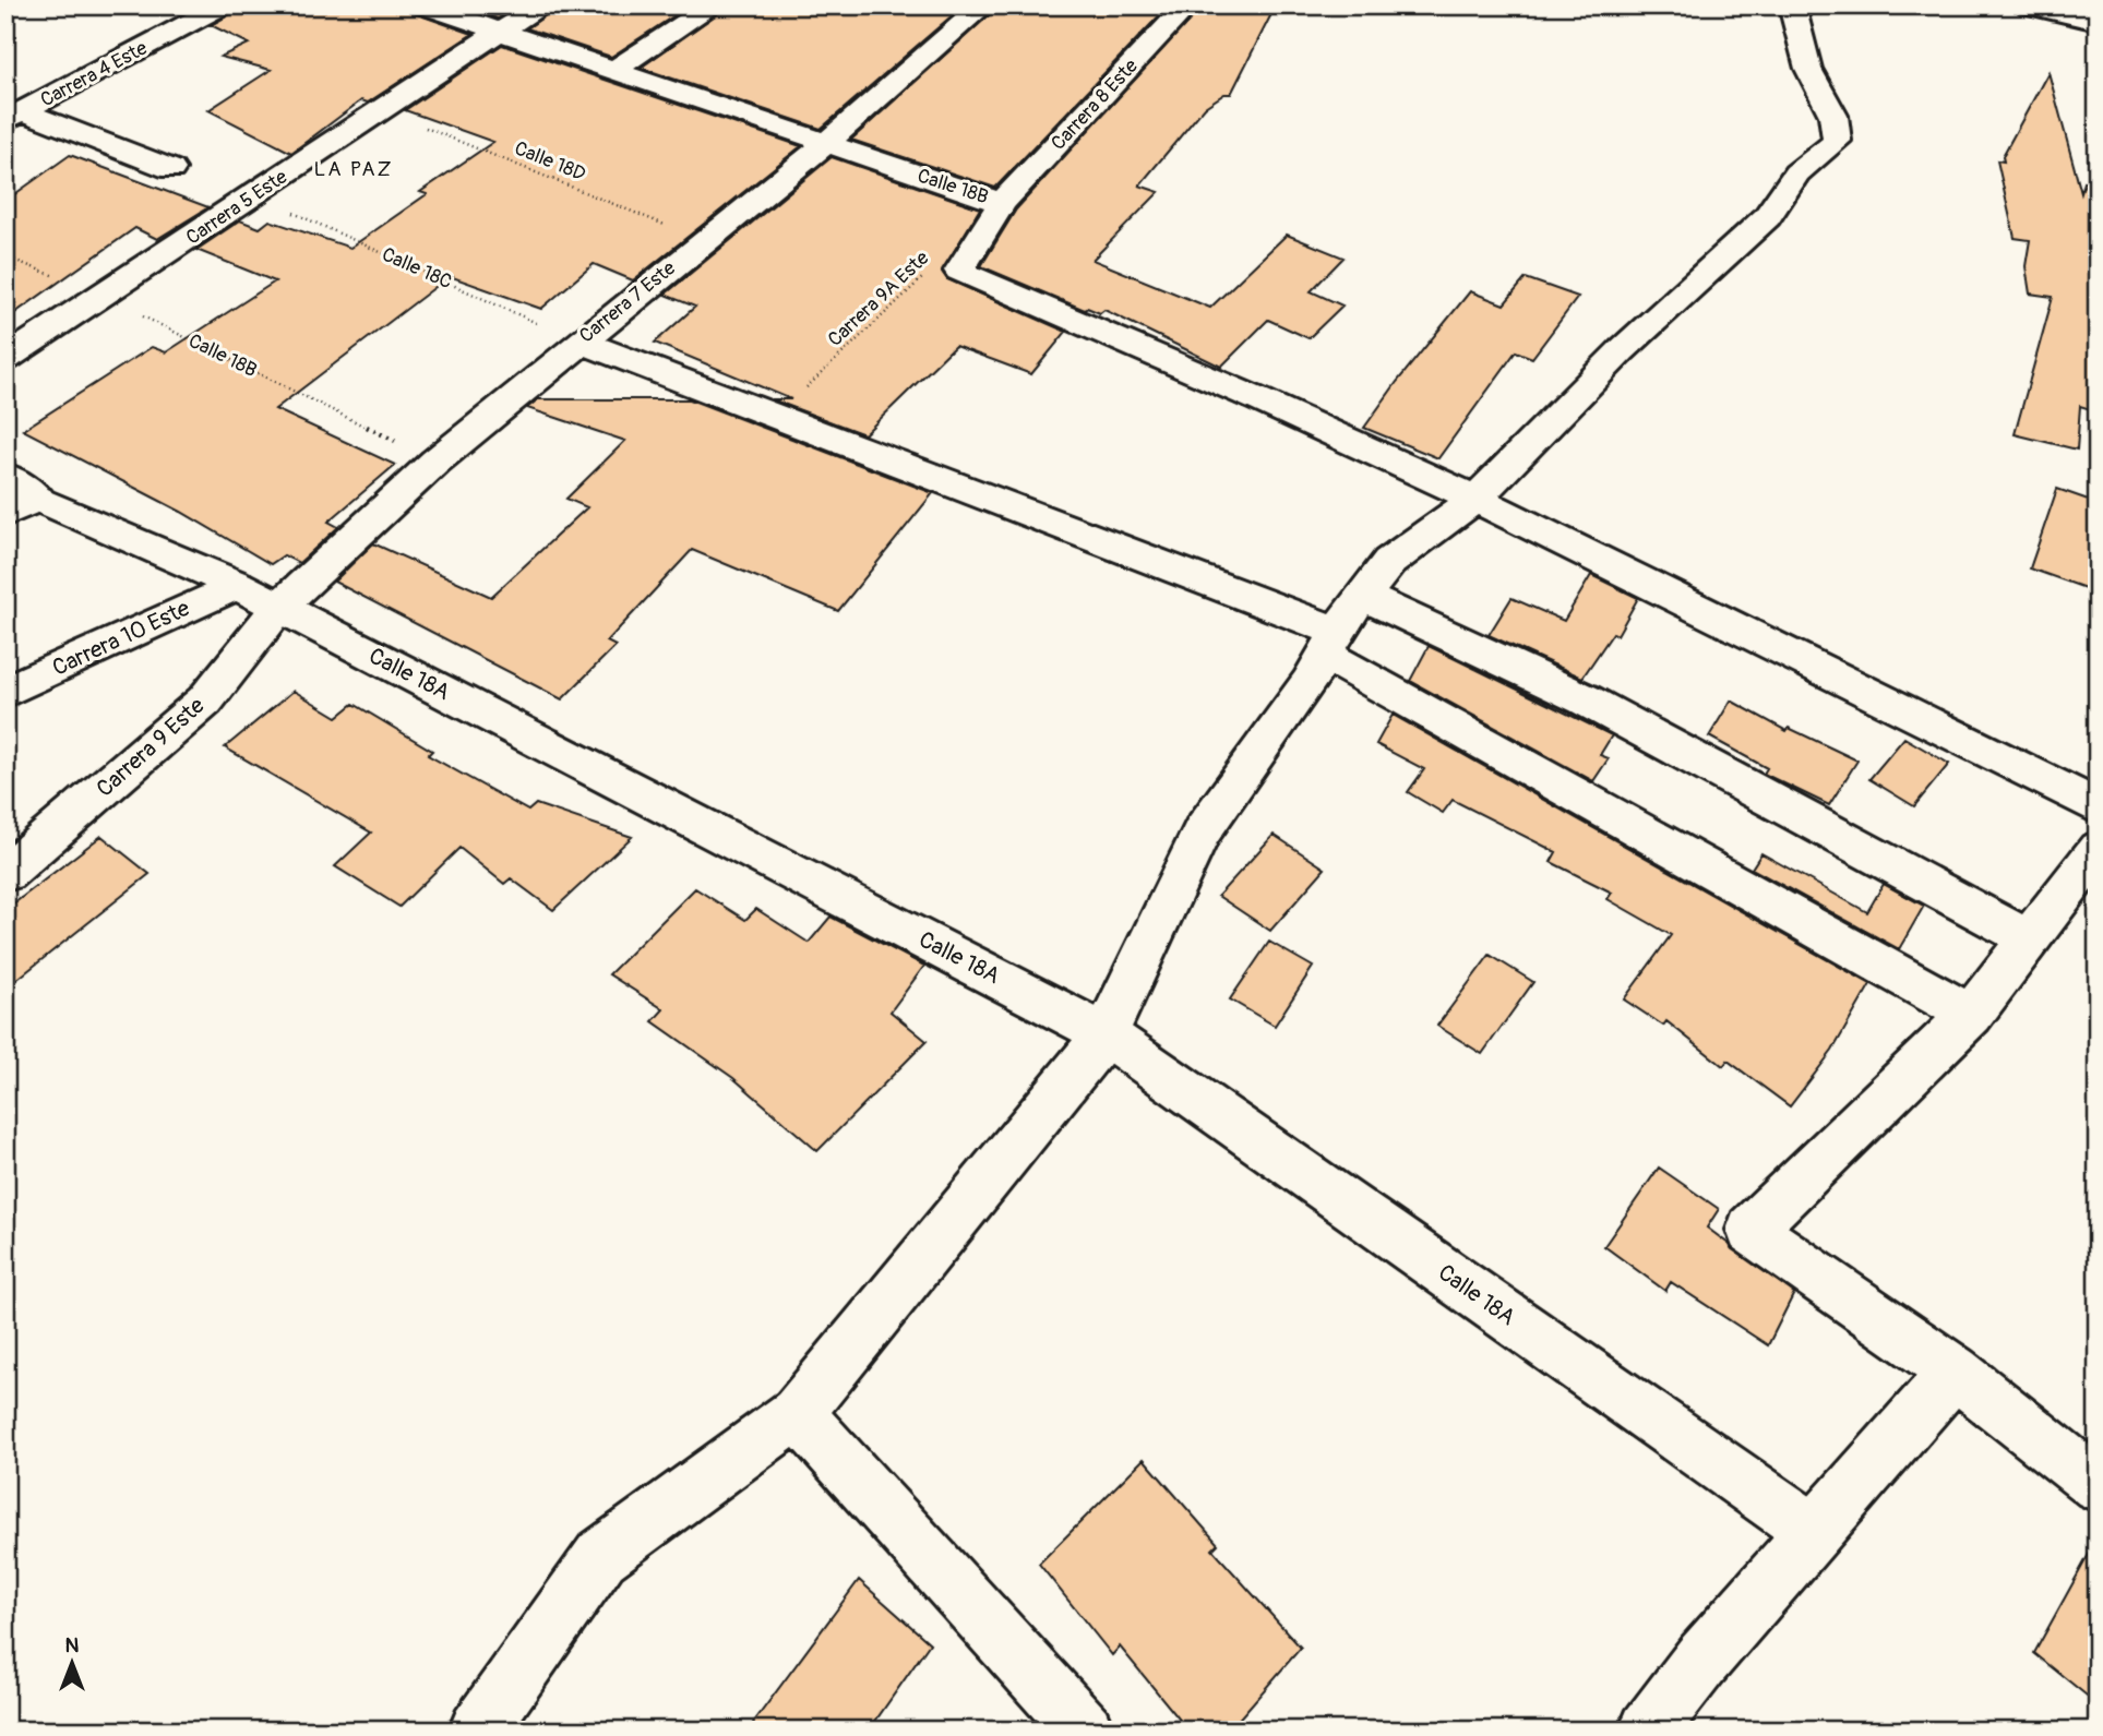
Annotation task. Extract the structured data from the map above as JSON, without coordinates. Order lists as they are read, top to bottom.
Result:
{
  "streets": {
    "street": [
      "Carrera 4 Este",
      "Carrera 8 Este",
      "Calle 18B",
      "Carrera 5 Este",
      "Carrera 7 Este",
      "Carrera 10 Este",
      "Calle 18A",
      "Carrera 9 Este"
    ],
    "path": ["Calle 18D", "Calle 18C", "Carrera 9A Este"]
  },
  "crossings": [
    ["Carrera 8 Este", "Calle 18B"],
    ["Calle 18D", "Carrera 5 Este"],
    ["Calle 18D", "Carrera 7 Este"],
    ["Calle 18B", "Carrera 5 Este"],
    ["Calle 18B", "Carrera 7 Este"],
    ["Carrera 5 Este", "Calle 18C"],
    ["Calle 18C", "Carrera 7 Este"],
    ["Carrera 7 Este", "Calle 18A"],
    ["Carrera 7 Este", "Carrera 9 Este"],
    ["Carrera 10 Este", "Calle 18A"],
    ["Calle 18A", "Carrera 9 Este"]
  ],
  "districts": ["LA PAZ"],
  "north": "top"
}
